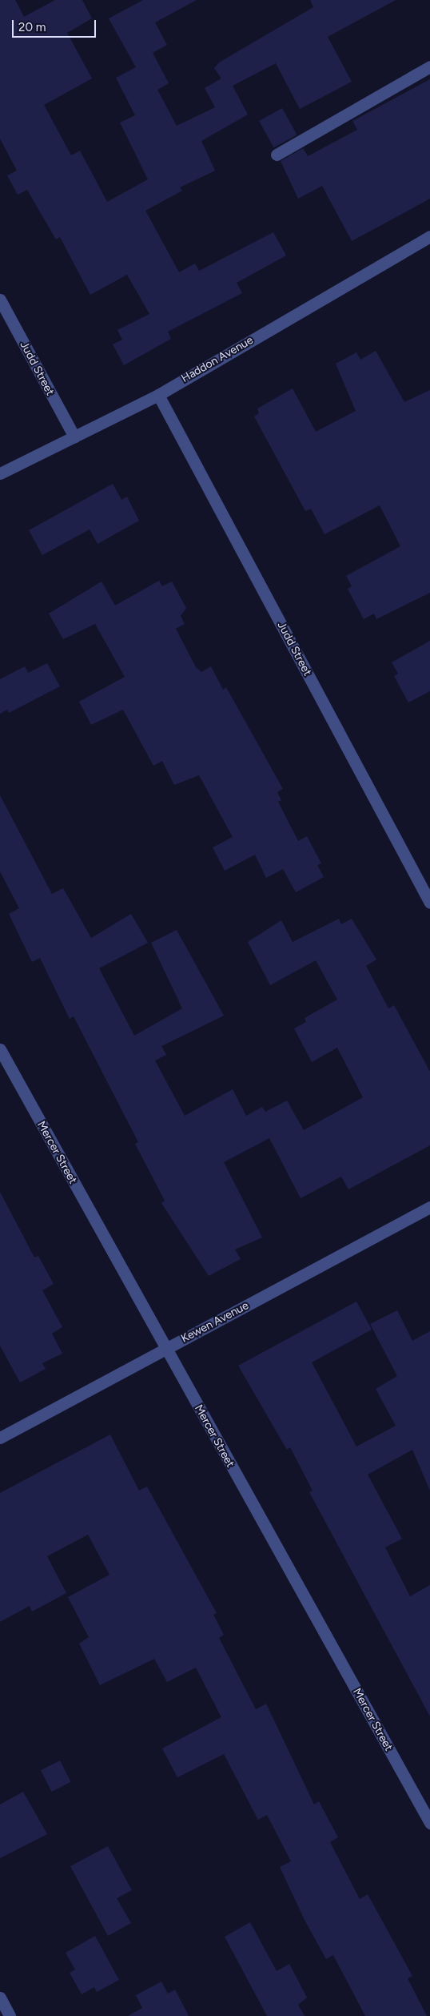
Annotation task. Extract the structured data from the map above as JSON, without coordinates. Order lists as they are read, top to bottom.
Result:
{
  "streets": {
    "street": [
      "Haddon Avenue",
      "Judd Street",
      "Mercer Street",
      "Kewen Avenue"
    ]
  },
  "crossings": [
    ["Haddon Avenue", "Judd Street"],
    ["Mercer Street", "Kewen Avenue"]
  ],
  "scale_bar": "20 m"
}
